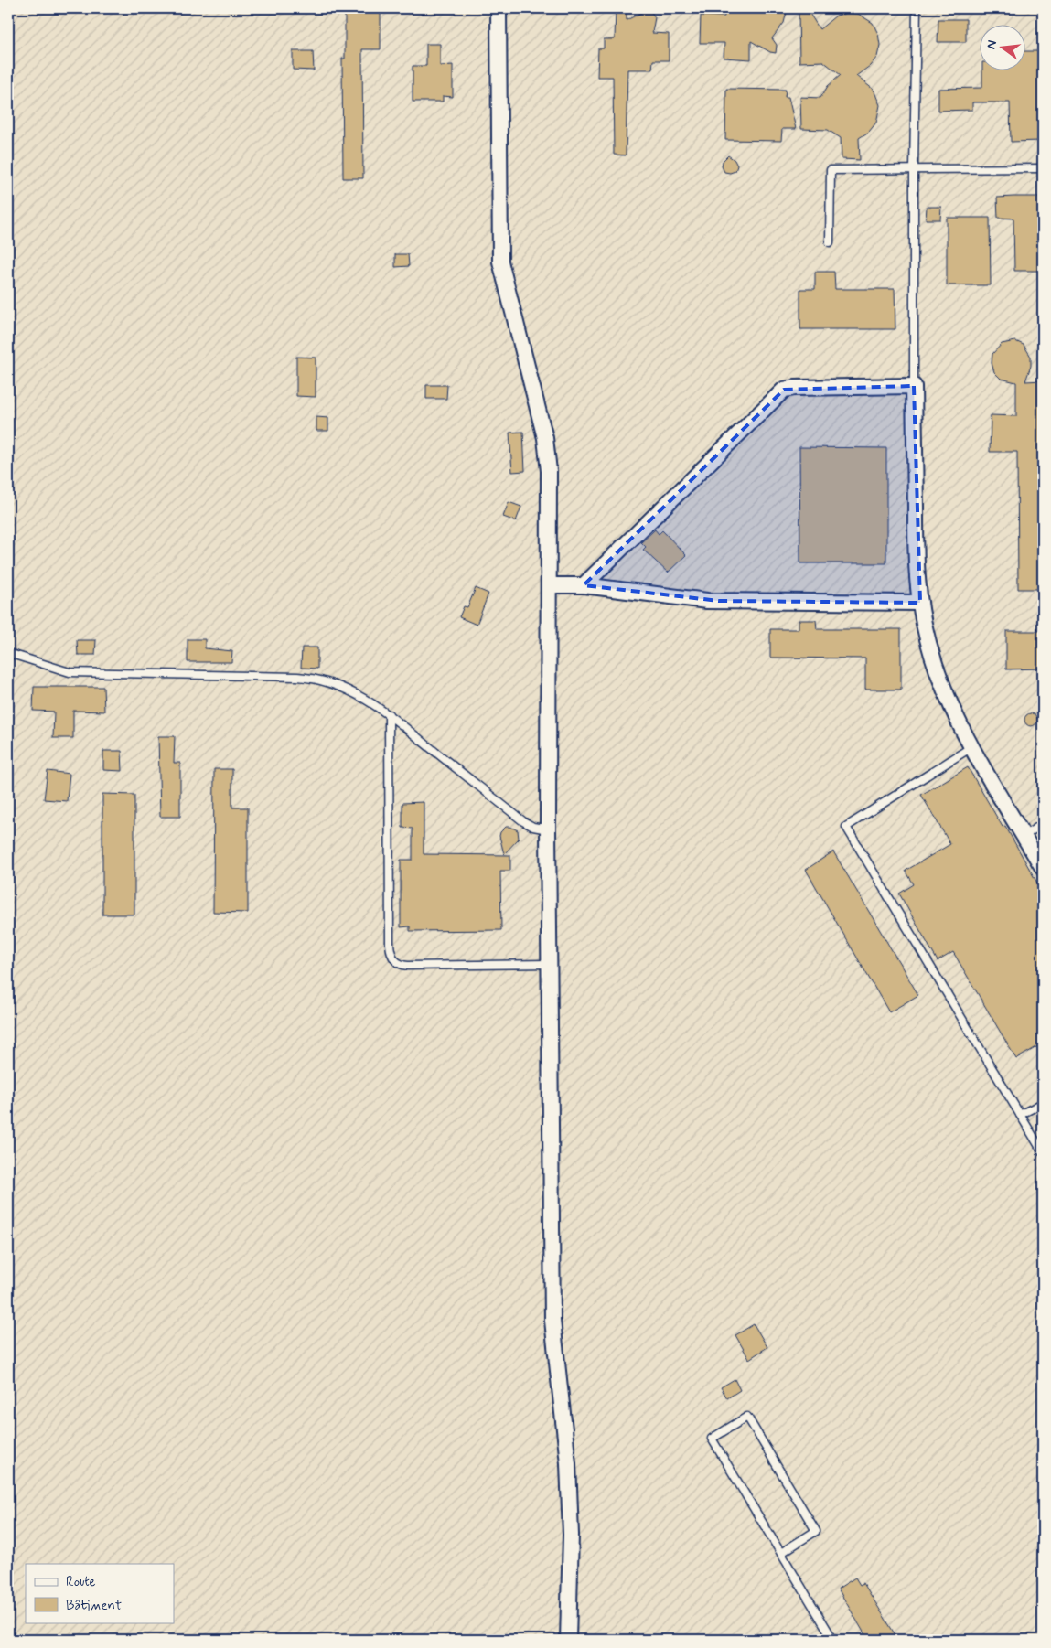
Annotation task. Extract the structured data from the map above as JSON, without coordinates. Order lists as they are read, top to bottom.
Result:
{
  "legend": ["Route", "Bâtiment"],
  "north": "left"
}
